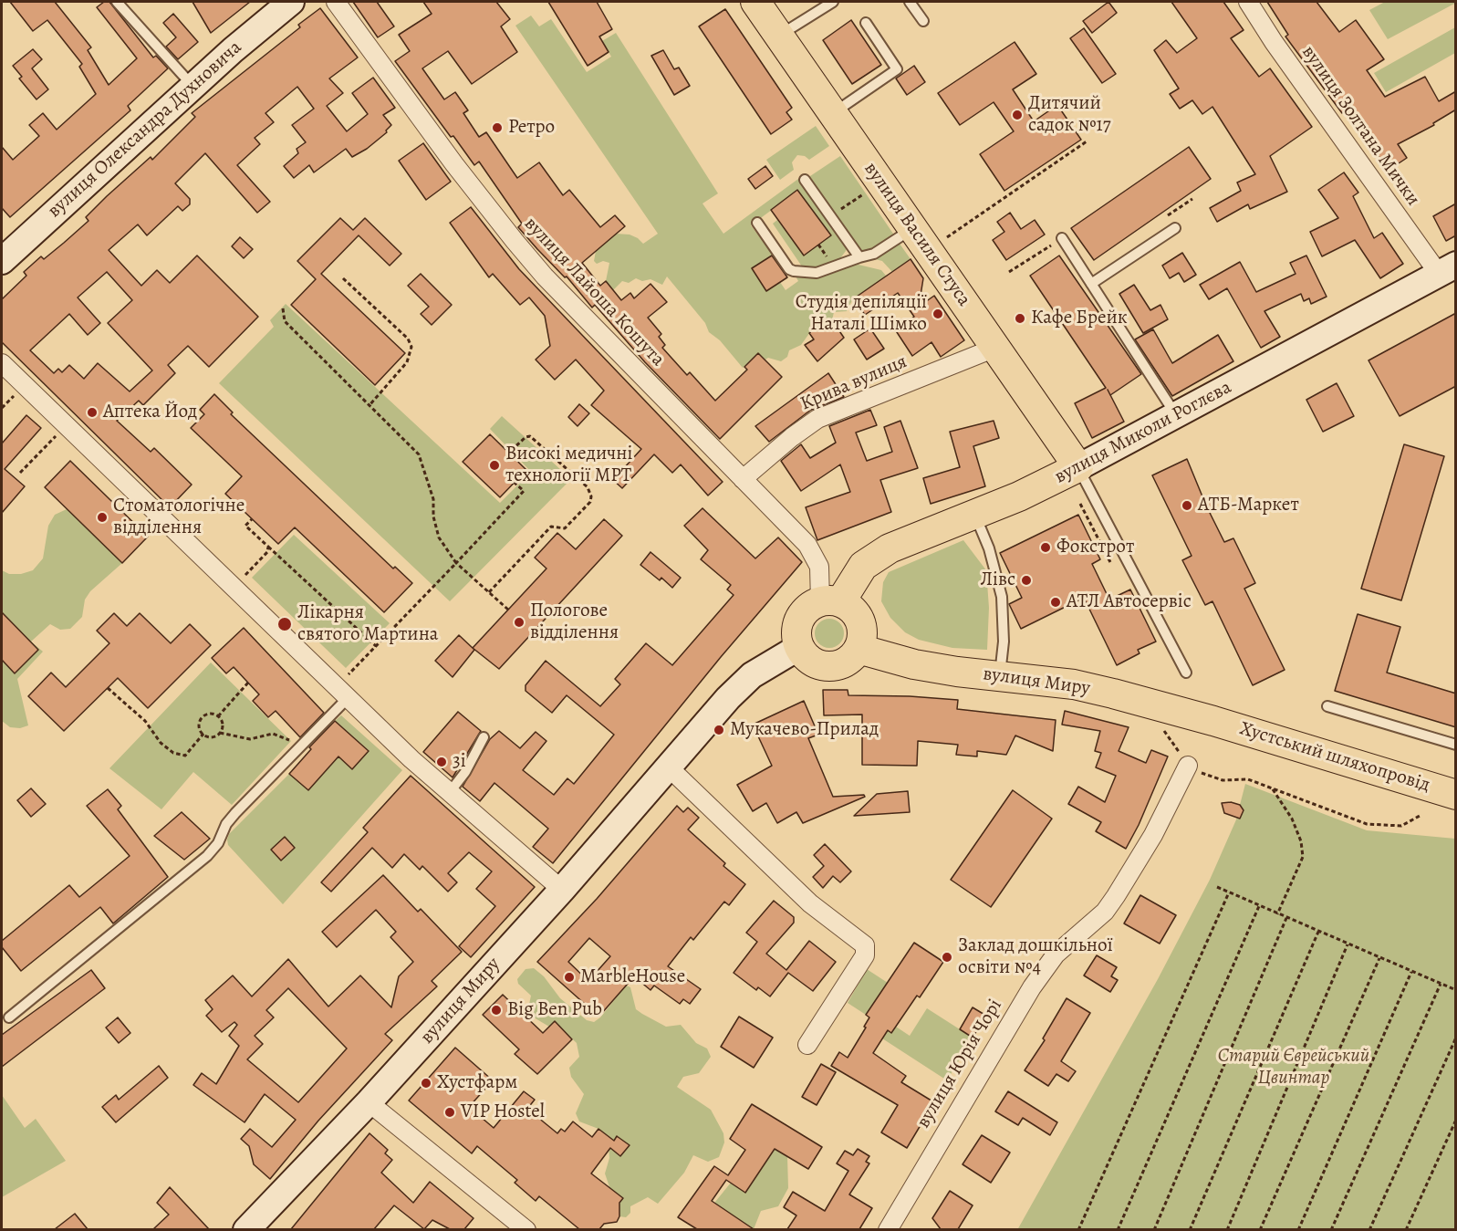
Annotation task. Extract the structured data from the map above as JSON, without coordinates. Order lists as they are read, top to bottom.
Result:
{
  "streets": {
    "main road": [
      "вулиця Олександра Духновича",
      "вулиця Василя Стуса",
      "вулиця Миколи Роглєва",
      "вулиця Миру",
      "Хустський шляхопровід"
    ],
    "street": [
      "вулиця Золтана Мички",
      "вулиця Лайоша Кошута",
      "Крива вулиця",
      "вулиця Юрія Чорі"
    ]
  },
  "crossings": [
    ["вулиця Золтана Мички", "вулиця Миколи Роглєва"],
    ["вулиця Василя Стуса", "Крива вулиця"],
    ["вулиця Василя Стуса", "вулиця Миколи Роглєва"],
    ["вулиця Лайоша Кошута", "Крива вулиця"],
    ["вулиця Лайоша Кошута", "вулиця Миколи Роглєва"],
    ["вулиця Лайоша Кошута", "вулиця Миру"],
    ["вулиця Миколи Роглєва", "вулиця Миру"],
    ["вулиця Миру", "Хустський шляхопровід"]
  ],
  "parks": ["Старий Єврейський Цвинтар"],
  "places": [
    "Дитячий садок №17",
    "Ретро",
    "Студія депіляції Наталі Шімко",
    "Кафе Брейк",
    "Аптека Йод",
    "Високі медичні технології МРТ",
    "АТБ-Маркет",
    "Стоматологічне відділення",
    "Фокстрот",
    "Лівс",
    "АТЛ Автосервіс",
    "Пологове відділення",
    "Лікарня святого Мартина",
    "Мукачево-Прилад",
    "3і",
    "Заклад дошкільної освіти №4",
    "MarbleHouse",
    "Big Ben Pub",
    "Хустфарм",
    "VIP Hostel"
  ]
}
